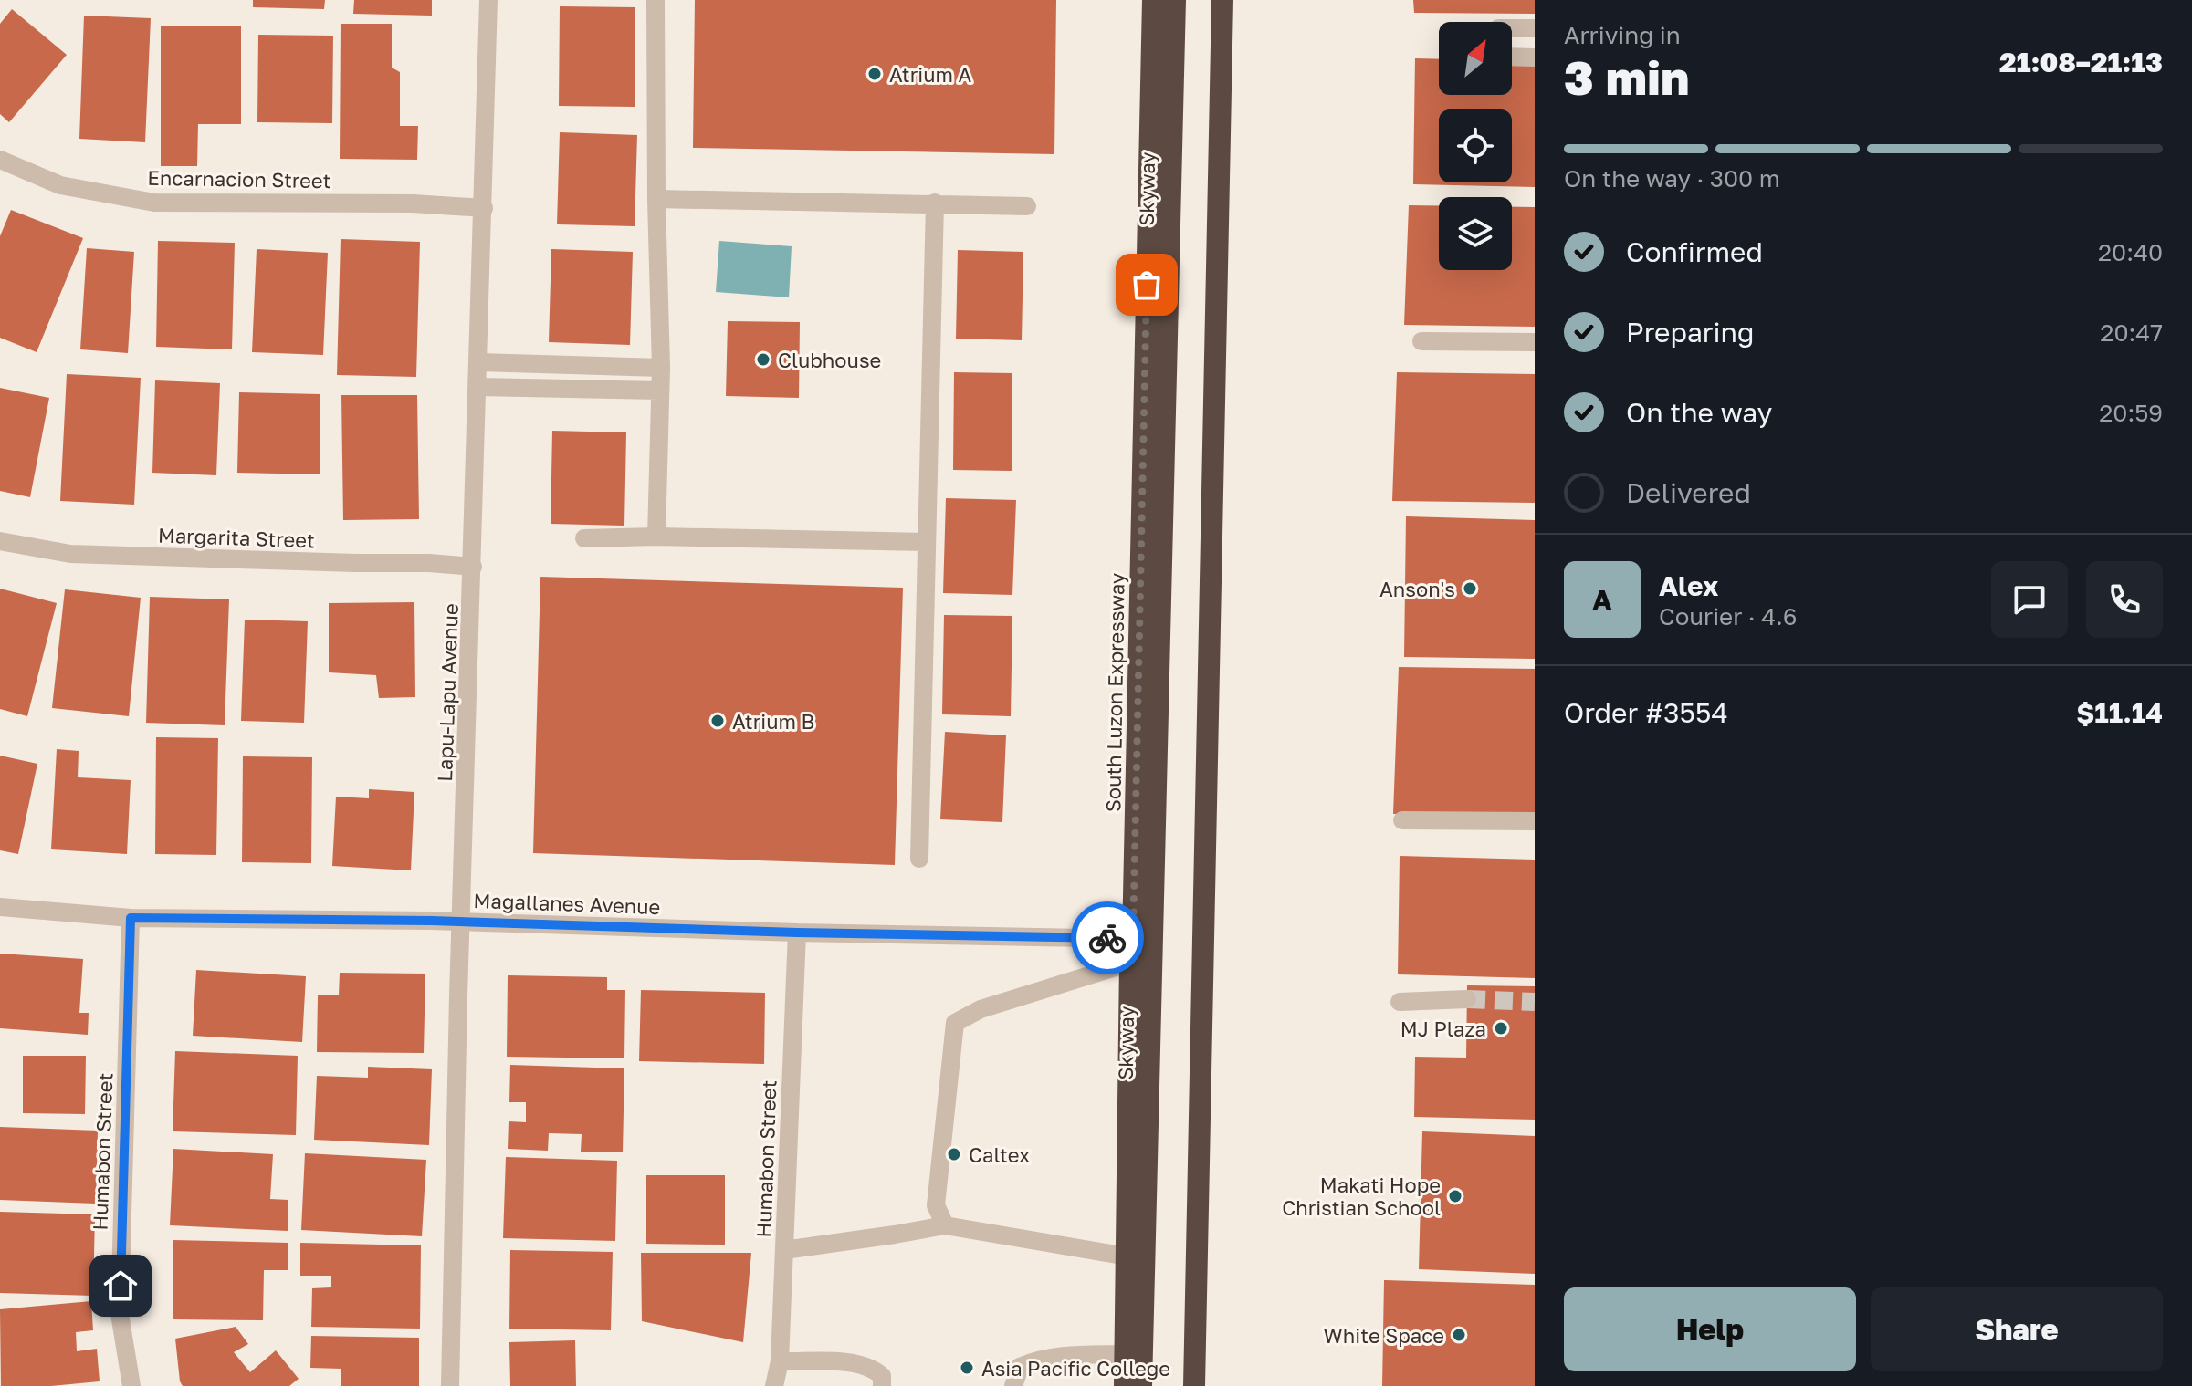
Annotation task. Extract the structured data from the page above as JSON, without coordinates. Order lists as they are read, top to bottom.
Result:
{
  "streets": {
    "highway": ["Skyway", "South Luzon Expressway"],
    "street": [
      "Encarnacion Street",
      "Margarita Street",
      "Lapu-Lapu Avenue",
      "Magallanes Avenue",
      "Humabon Street"
    ]
  },
  "crossings": [
    ["Encarnacion Street", "Lapu-Lapu Avenue"],
    ["Margarita Street", "Lapu-Lapu Avenue"],
    ["Lapu-Lapu Avenue", "Magallanes Avenue"],
    ["South Luzon Expressway", "Magallanes Avenue"],
    ["Magallanes Avenue", "Humabon Street"]
  ],
  "places": [
    "Atrium A",
    "Clubhouse",
    "Anson's",
    "Atrium B",
    "MJ Plaza",
    "Caltex",
    "Makati Hope Christian School",
    "White Space",
    "Asia Pacific College"
  ],
  "north": "top right",
  "page": {
    "heading": ["3 min", "Arriving in", "21:08–21:13"],
    "panel": [
      "Alex",
      "Courier · 4.6",
      "Order #3554",
      "$11.14"
    ],
    "bar": "On the way · 300 m",
    "list": [
      ["Confirmed", "20:40"],
      ["Preparing", "20:47"],
      ["On the way", "20:59"],
      "Delivered"
    ],
    "round": "A",
    "buttons": ["Help", "Share"]
  }
}
